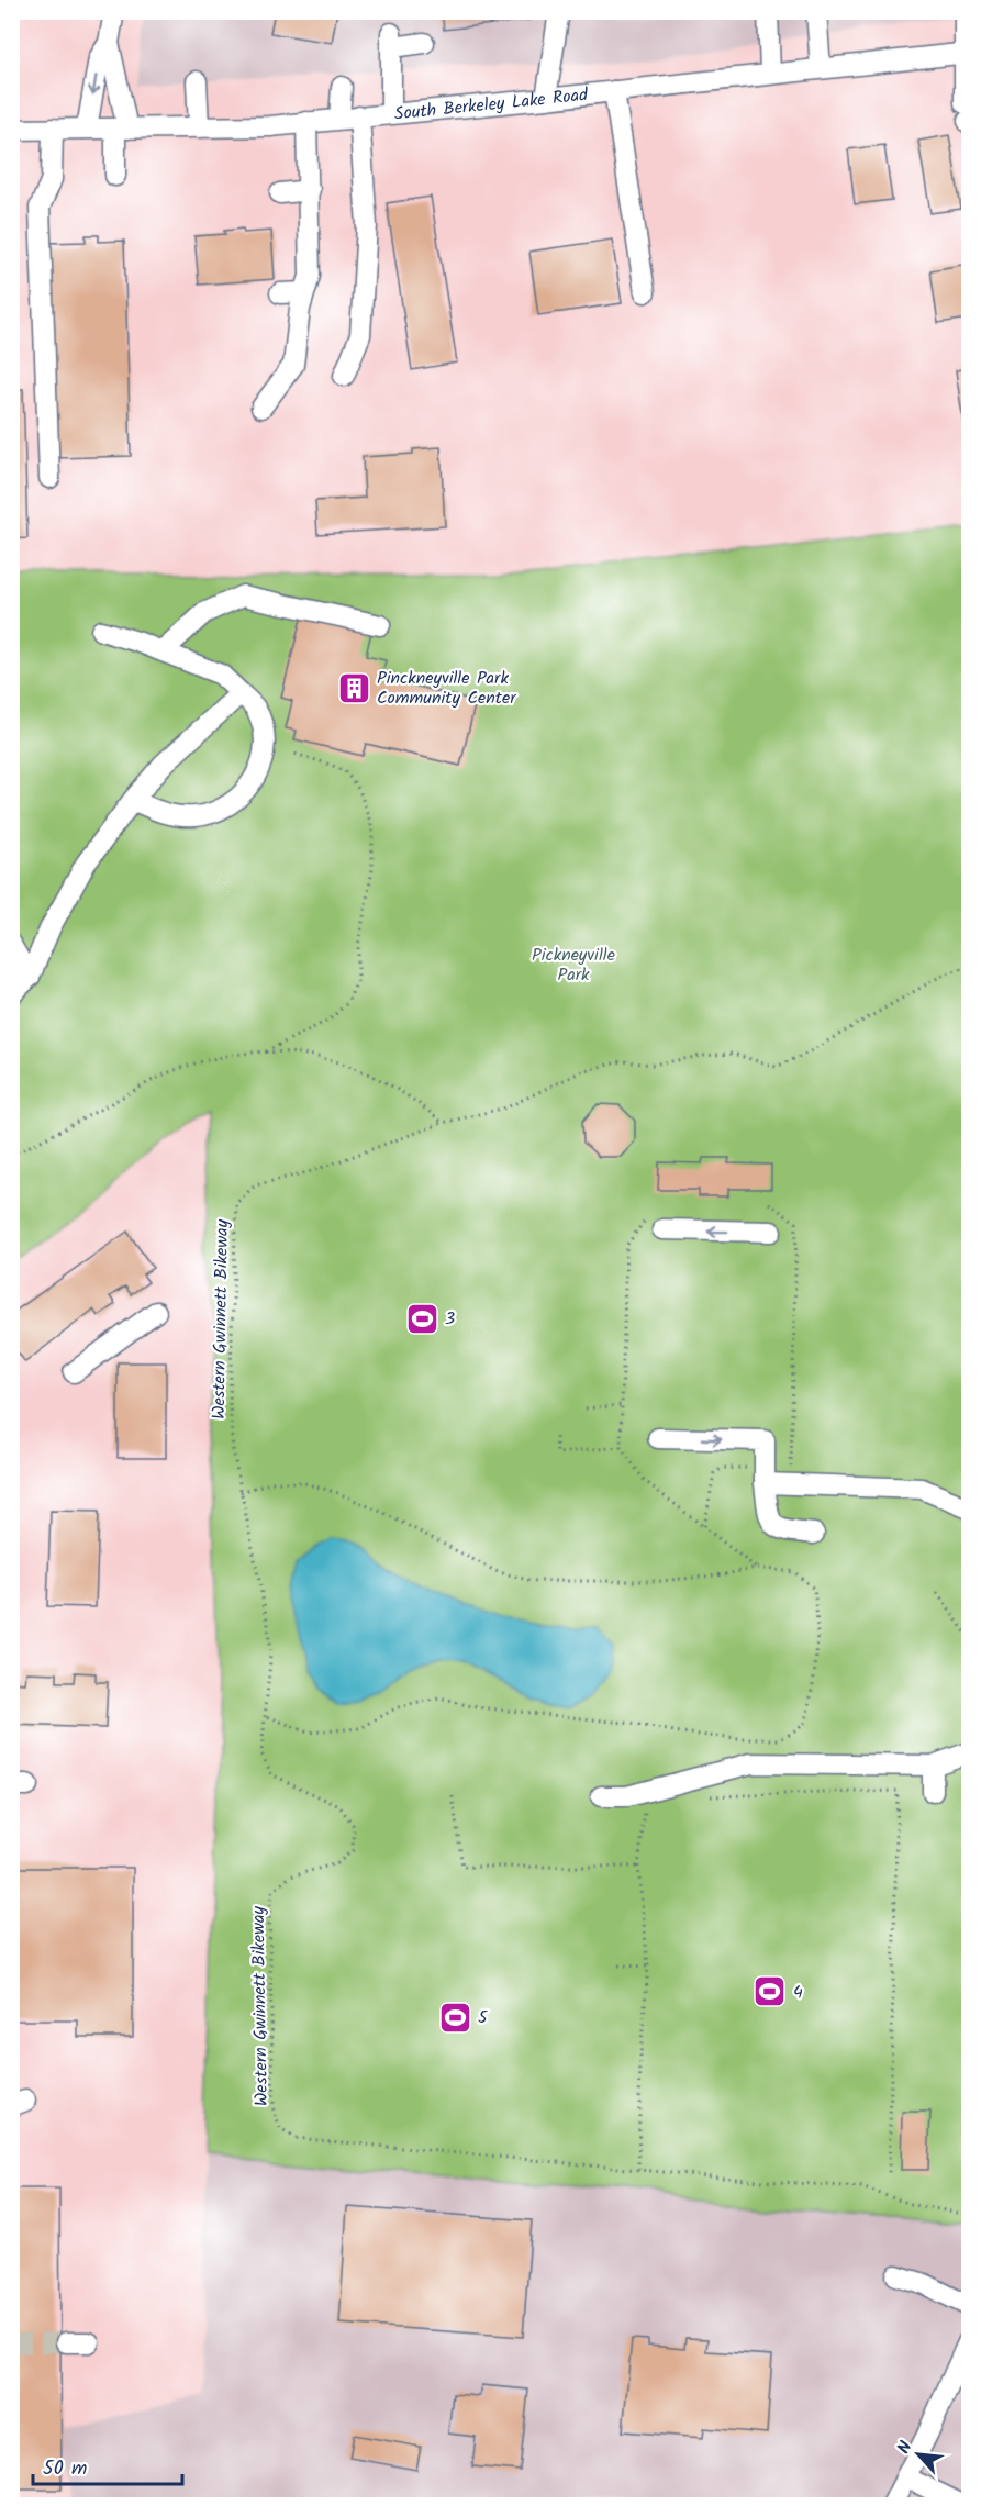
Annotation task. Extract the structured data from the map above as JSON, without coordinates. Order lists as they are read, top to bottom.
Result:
{
  "streets": {
    "street": ["South Berkeley Lake Road"],
    "path": ["Western Gwinnett Bikeway"]
  },
  "parks": ["Pickneyville Park"],
  "places": {
    "building": ["Pinckneyville Park Community Center"],
    "sports": ["3", "4", "5"]
  },
  "scale_bar": "50 m",
  "north": "top left"
}
